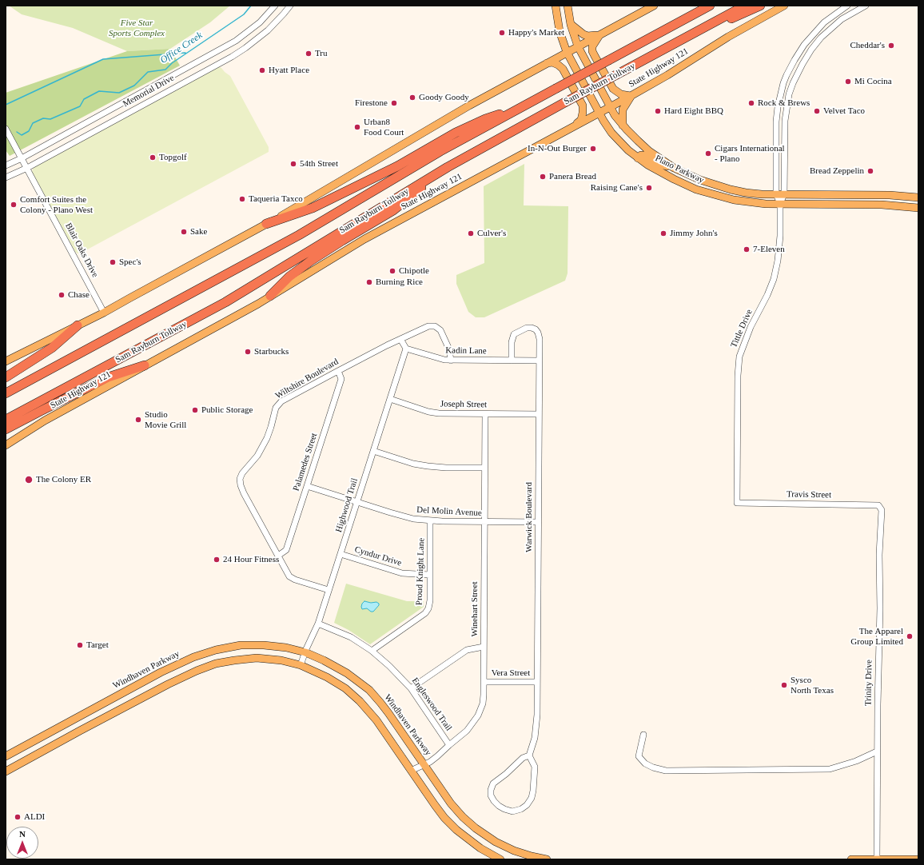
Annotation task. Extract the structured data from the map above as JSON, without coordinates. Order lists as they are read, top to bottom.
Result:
{
  "streets": {
    "highway": ["Sam Rayburn Tollway"],
    "main road": ["State Highway 121", "Plano Parkway", "Windhaven Parkway"],
    "street": [
      "Memorial Drive",
      "Blair Oaks Drive",
      "Tittle Drive",
      "Kadin Lane",
      "Wiltshire Boulevard",
      "Joseph Street",
      "Palamedes Street",
      "Travis Street",
      "Highwood Trail",
      "Del Molin Avenue",
      "Warwick Boulevard",
      "Cyndur Drive",
      "Proud Knight Lane",
      "Winehart Street",
      "Vera Street",
      "Trinity Drive",
      "Engleswood Trail"
    ]
  },
  "crossings": [
    ["State Highway 121", "Plano Parkway"],
    ["Memorial Drive", "Blair Oaks Drive"],
    ["Plano Parkway", "Tittle Drive"],
    ["Tittle Drive", "Travis Street"],
    ["Kadin Lane", "Wiltshire Boulevard"],
    ["Kadin Lane", "Highwood Trail"],
    ["Kadin Lane", "Warwick Boulevard"],
    ["Wiltshire Boulevard", "Palamedes Street"],
    ["Wiltshire Boulevard", "Highwood Trail"],
    ["Joseph Street", "Highwood Trail"],
    ["Joseph Street", "Warwick Boulevard"],
    ["Joseph Street", "Winehart Street"],
    ["Palamedes Street", "Del Molin Avenue"],
    ["Travis Street", "Trinity Drive"],
    ["Highwood Trail", "Del Molin Avenue"],
    ["Highwood Trail", "Cyndur Drive"],
    ["Highwood Trail", "Windhaven Parkway"],
    ["Highwood Trail", "Engleswood Trail"],
    ["Del Molin Avenue", "Warwick Boulevard"],
    ["Del Molin Avenue", "Proud Knight Lane"],
    ["Del Molin Avenue", "Winehart Street"],
    ["Warwick Boulevard", "Vera Street"],
    ["Cyndur Drive", "Proud Knight Lane"],
    ["Proud Knight Lane", "Engleswood Trail"],
    ["Winehart Street", "Windhaven Parkway"],
    ["Winehart Street", "Vera Street"],
    ["Winehart Street", "Engleswood Trail"]
  ],
  "water": ["Office Creek"],
  "parks": ["Five Star Sports Complex"],
  "places": [
    "Happy's Market",
    "Cheddar's",
    "Tru",
    "Hyatt Place",
    "Mi Cocina",
    "Goody Goody",
    "Firestone",
    "Rock & Brews",
    "Hard Eight BBQ",
    "Velvet Taco",
    "Urban8 Food Court",
    "In-N-Out Burger",
    "Cigars International - Plano",
    "Topgolf",
    "54th Street",
    "Bread Zeppelin",
    "Panera Bread",
    "Raising Cane's",
    "Taqueria Taxco",
    "Comfort Suites the Colony - Plano West",
    "Sake",
    "Culver's",
    "Jimmy John's",
    "7-Eleven",
    "Spec's",
    "Chipotle",
    "Burning Rice",
    "Chase",
    "Starbucks",
    "Public Storage",
    "Studio Movie Grill",
    "The Colony ER",
    "24 Hour Fitness",
    "The Apparel Group Limited",
    "Target",
    "Sysco North Texas",
    "ALDI"
  ],
  "north": "top"
}
